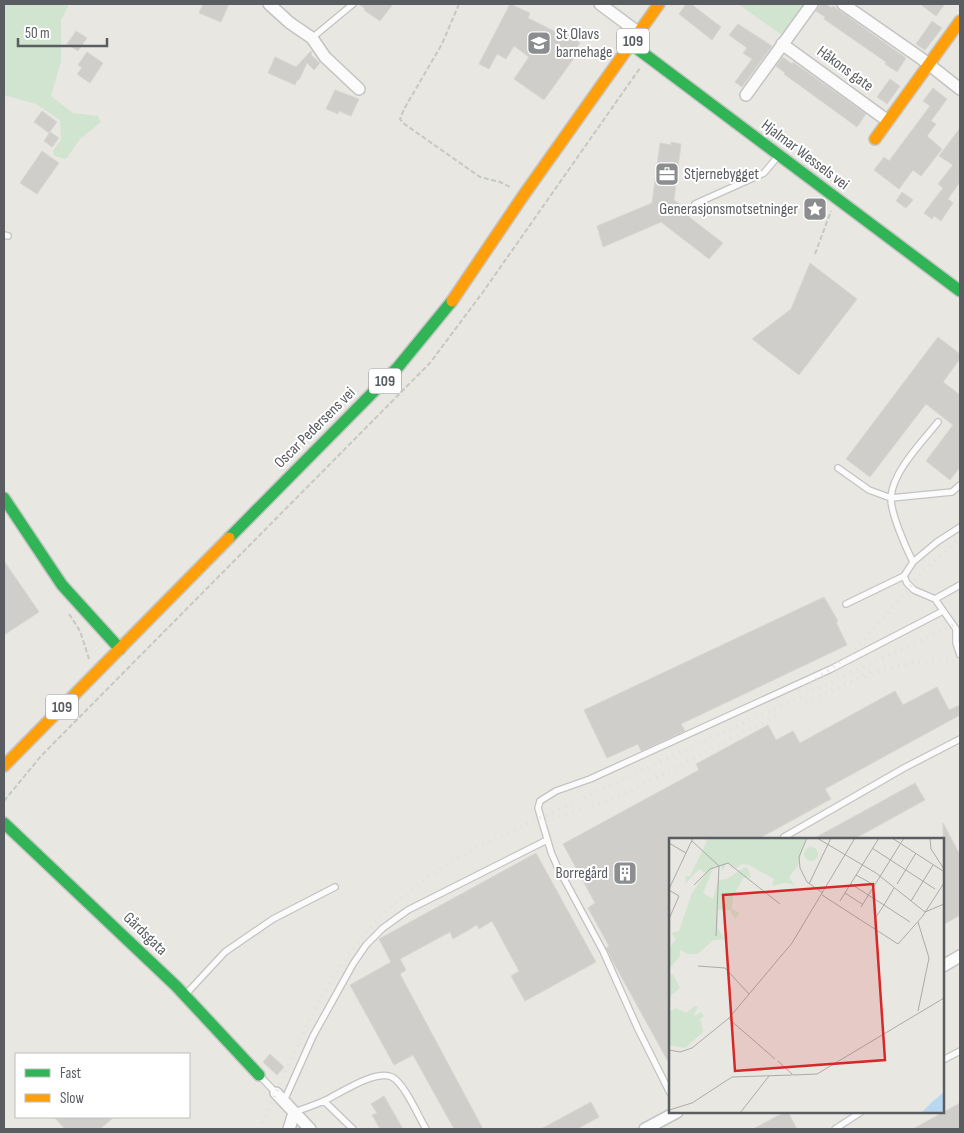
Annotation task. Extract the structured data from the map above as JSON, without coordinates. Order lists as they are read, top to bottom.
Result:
{
  "streets": {
    "street": [
      "109",
      "Håkons gate",
      "Hjalmar Wessels vei",
      "Oscar Pedersens vei",
      "Gårdsgata"
    ]
  },
  "crossings": [
    ["Hjalmar Wessels vei", "Oscar Pedersens vei"]
  ],
  "places": {
    "school or university": ["St Olavs barnehage"],
    "office": ["Stjernebygget"],
    "place": ["Generasjonsmotsetninger"],
    "building": ["Borregård"]
  },
  "legend": ["Fast", "Slow"],
  "scale_bar": "50 m"
}
